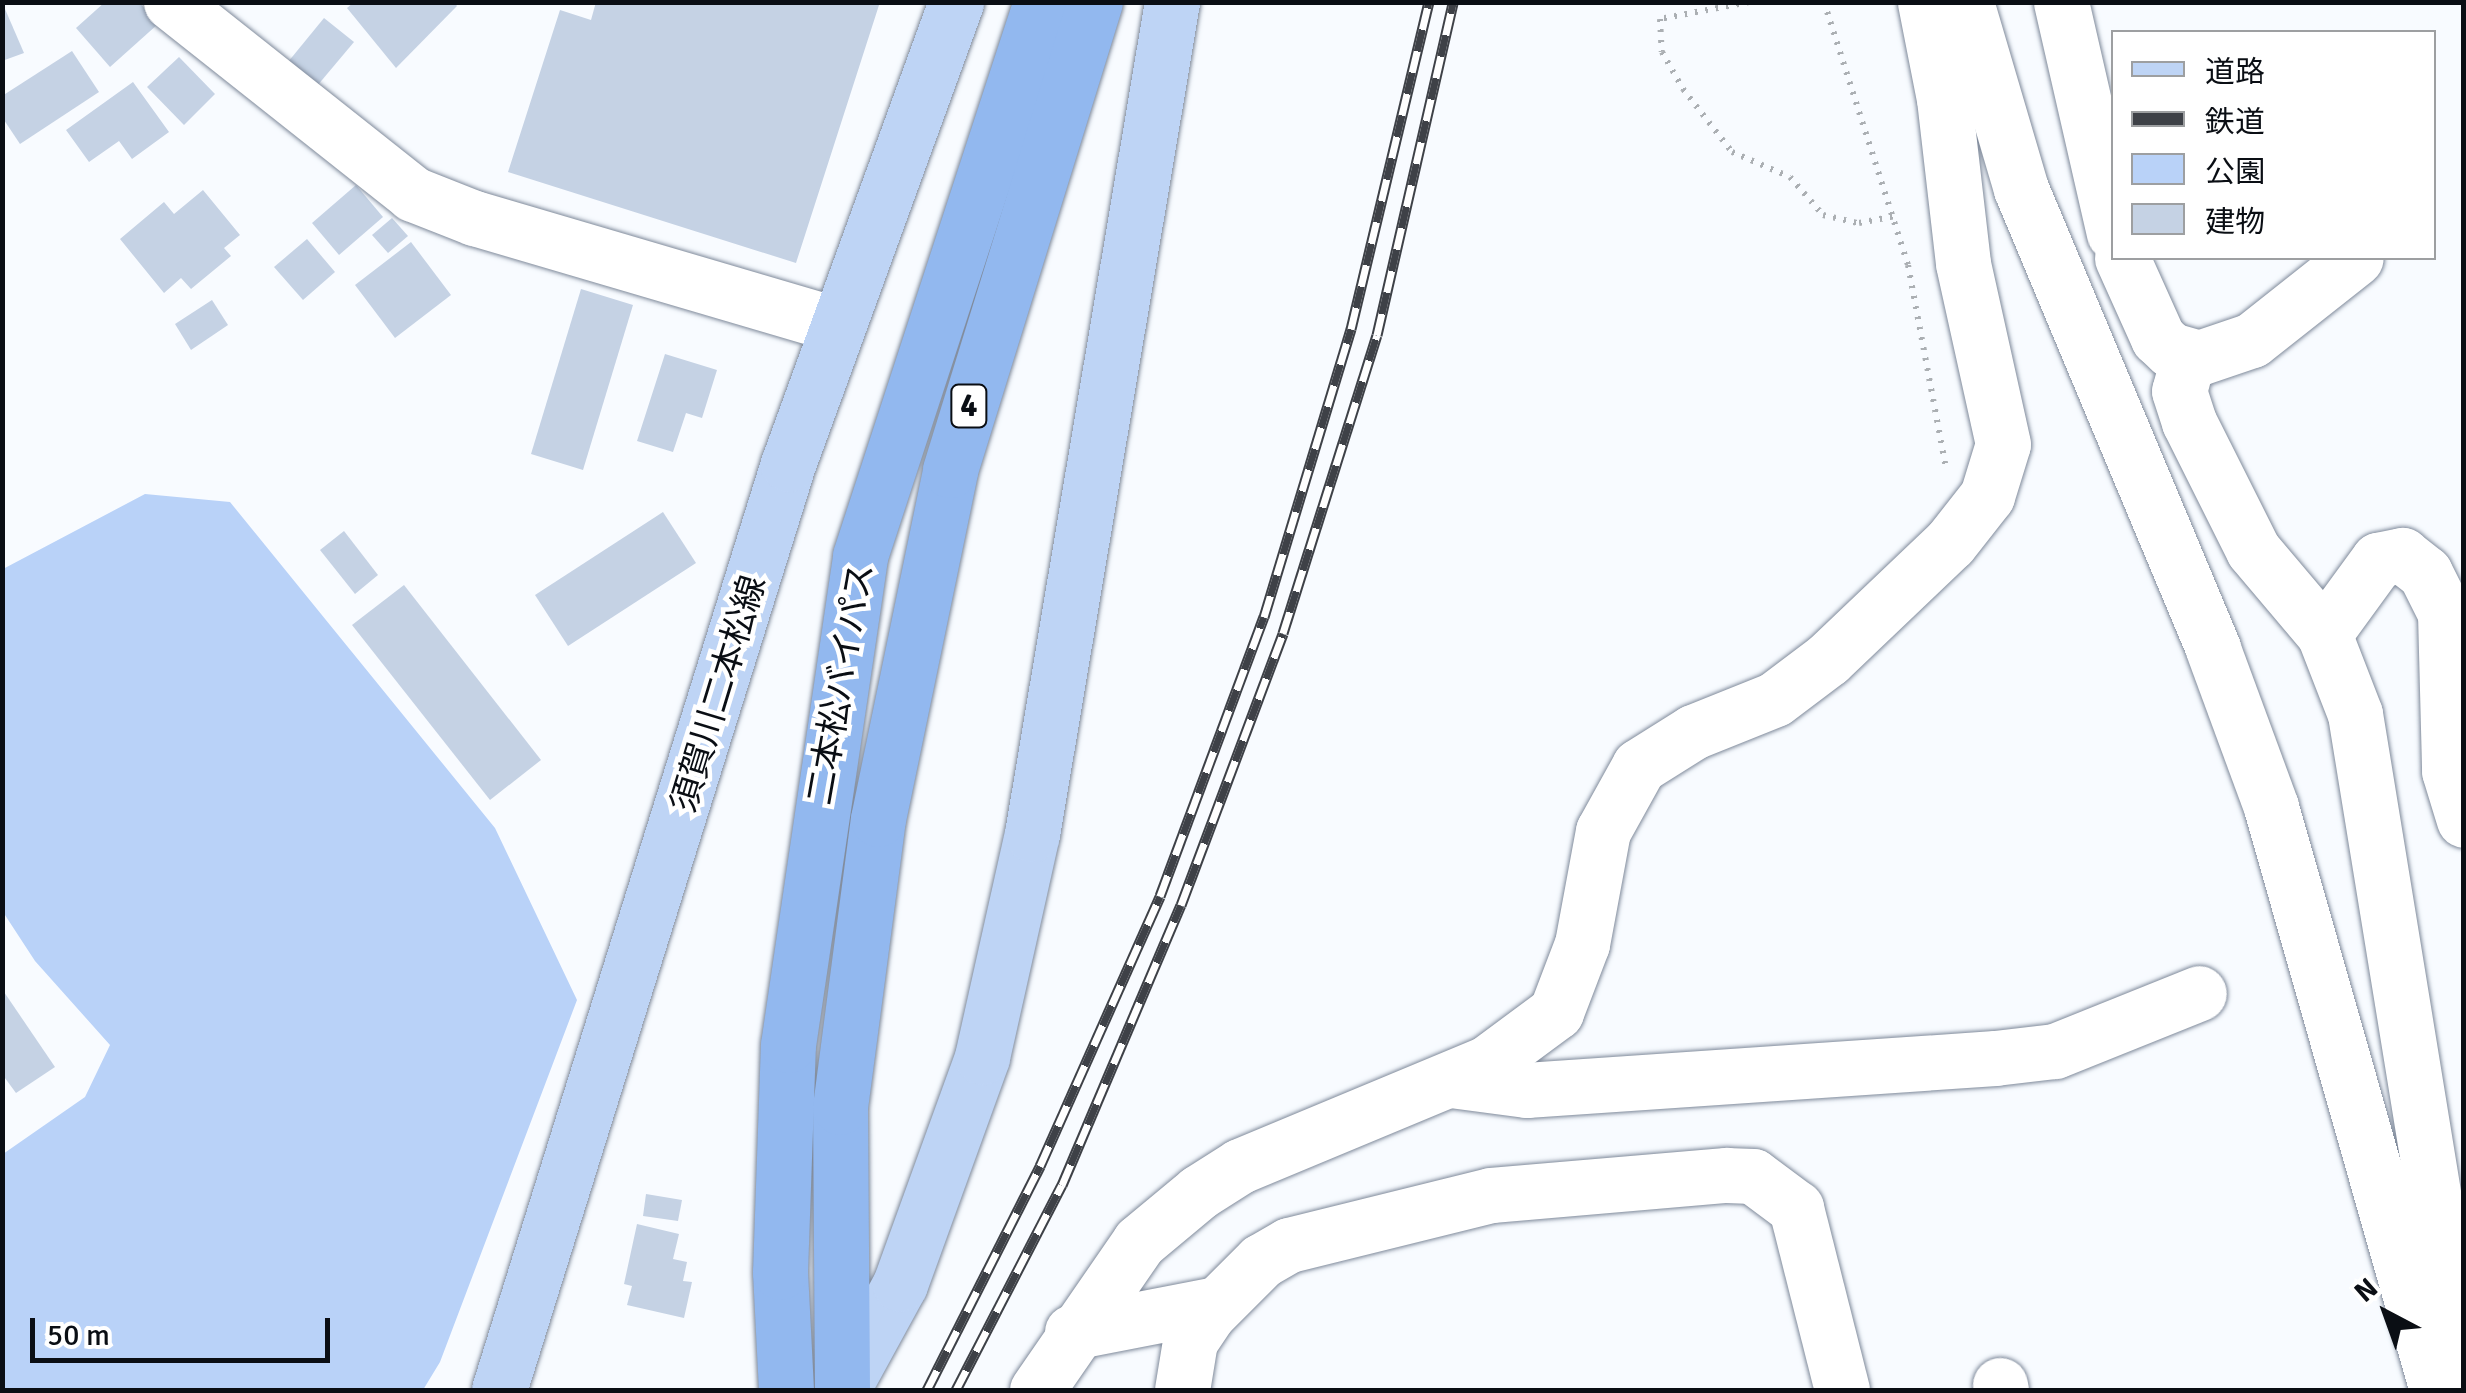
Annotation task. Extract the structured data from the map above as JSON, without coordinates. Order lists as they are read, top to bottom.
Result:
{
  "streets": {
    "highway": ["4", "二本松バイパス"],
    "main road": ["須賀川二本松線"]
  },
  "legend": [
    "道路",
    "鉄道",
    "公園",
    "建物"
  ],
  "scale_bar": "50 m",
  "north": "top left"
}
